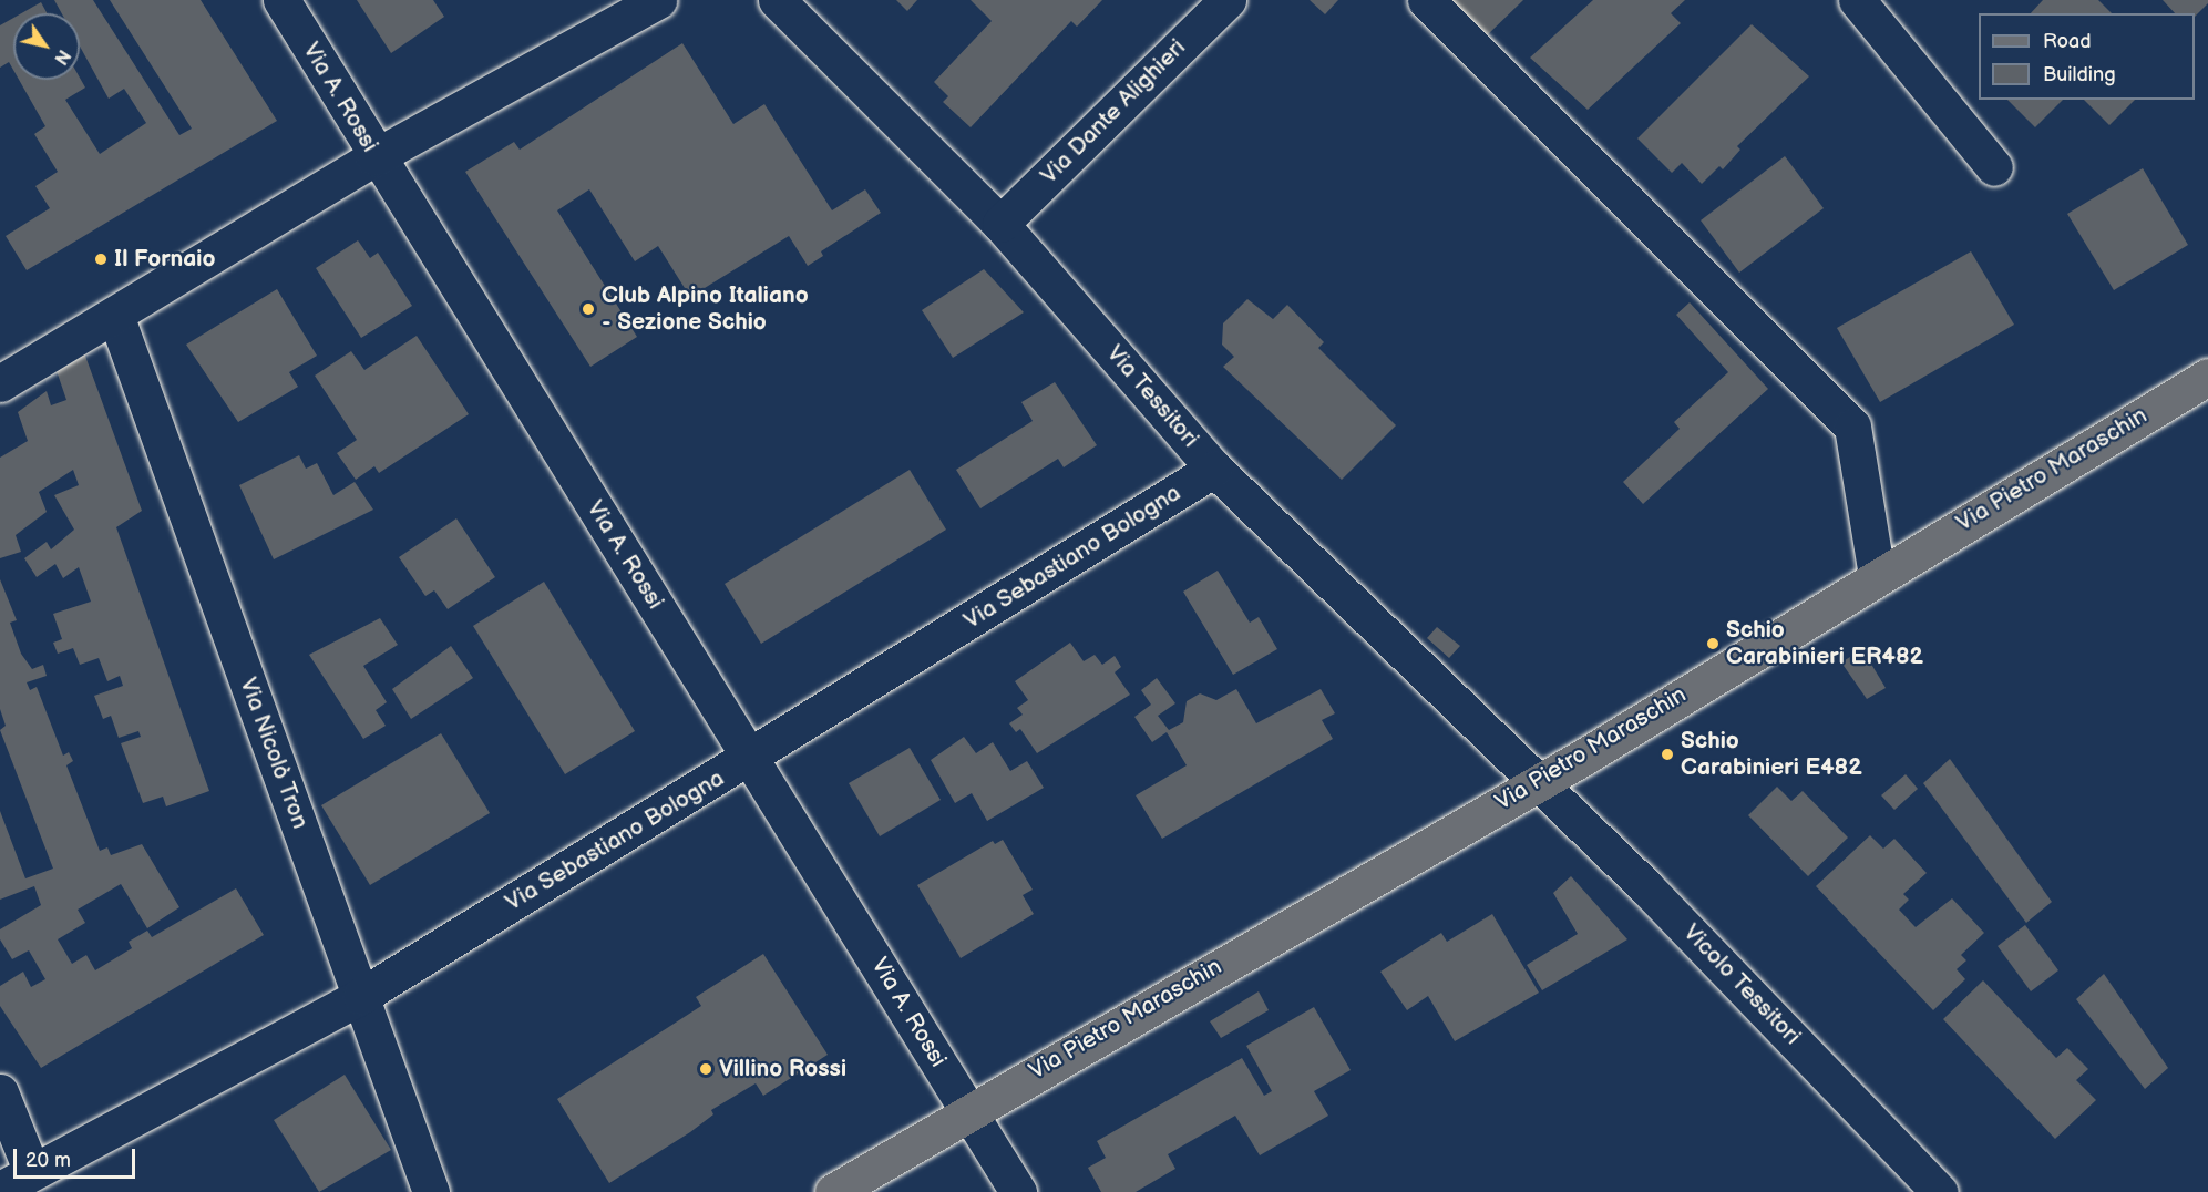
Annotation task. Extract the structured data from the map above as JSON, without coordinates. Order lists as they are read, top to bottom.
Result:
{
  "streets": {
    "main road": ["Via Pietro Maraschin"],
    "street": [
      "Via A. Rossi",
      "Via Dante Alighieri",
      "Via Tessitori",
      "Via Sebastiano Bologna",
      "Via Nicolò Tron",
      "Vicolo Tessitori"
    ]
  },
  "crossings": [
    ["Via A. Rossi", "Via Pietro Maraschin"],
    ["Via A. Rossi", "Via Sebastiano Bologna"],
    ["Via Dante Alighieri", "Via Tessitori"],
    ["Via Tessitori", "Via Pietro Maraschin"],
    ["Via Tessitori", "Via Sebastiano Bologna"],
    ["Via Tessitori", "Vicolo Tessitori"],
    ["Via Pietro Maraschin", "Vicolo Tessitori"],
    ["Via Sebastiano Bologna", "Via Nicolò Tron"]
  ],
  "places": [
    "Il Fornaio",
    "Club Alpino Italiano - Sezione Schio",
    "Schio Carabinieri ER482",
    "Schio Carabinieri E482",
    "Villino Rossi"
  ],
  "legend": ["Road", "Building"],
  "scale_bar": "20 m",
  "north": "bottom right"
}
